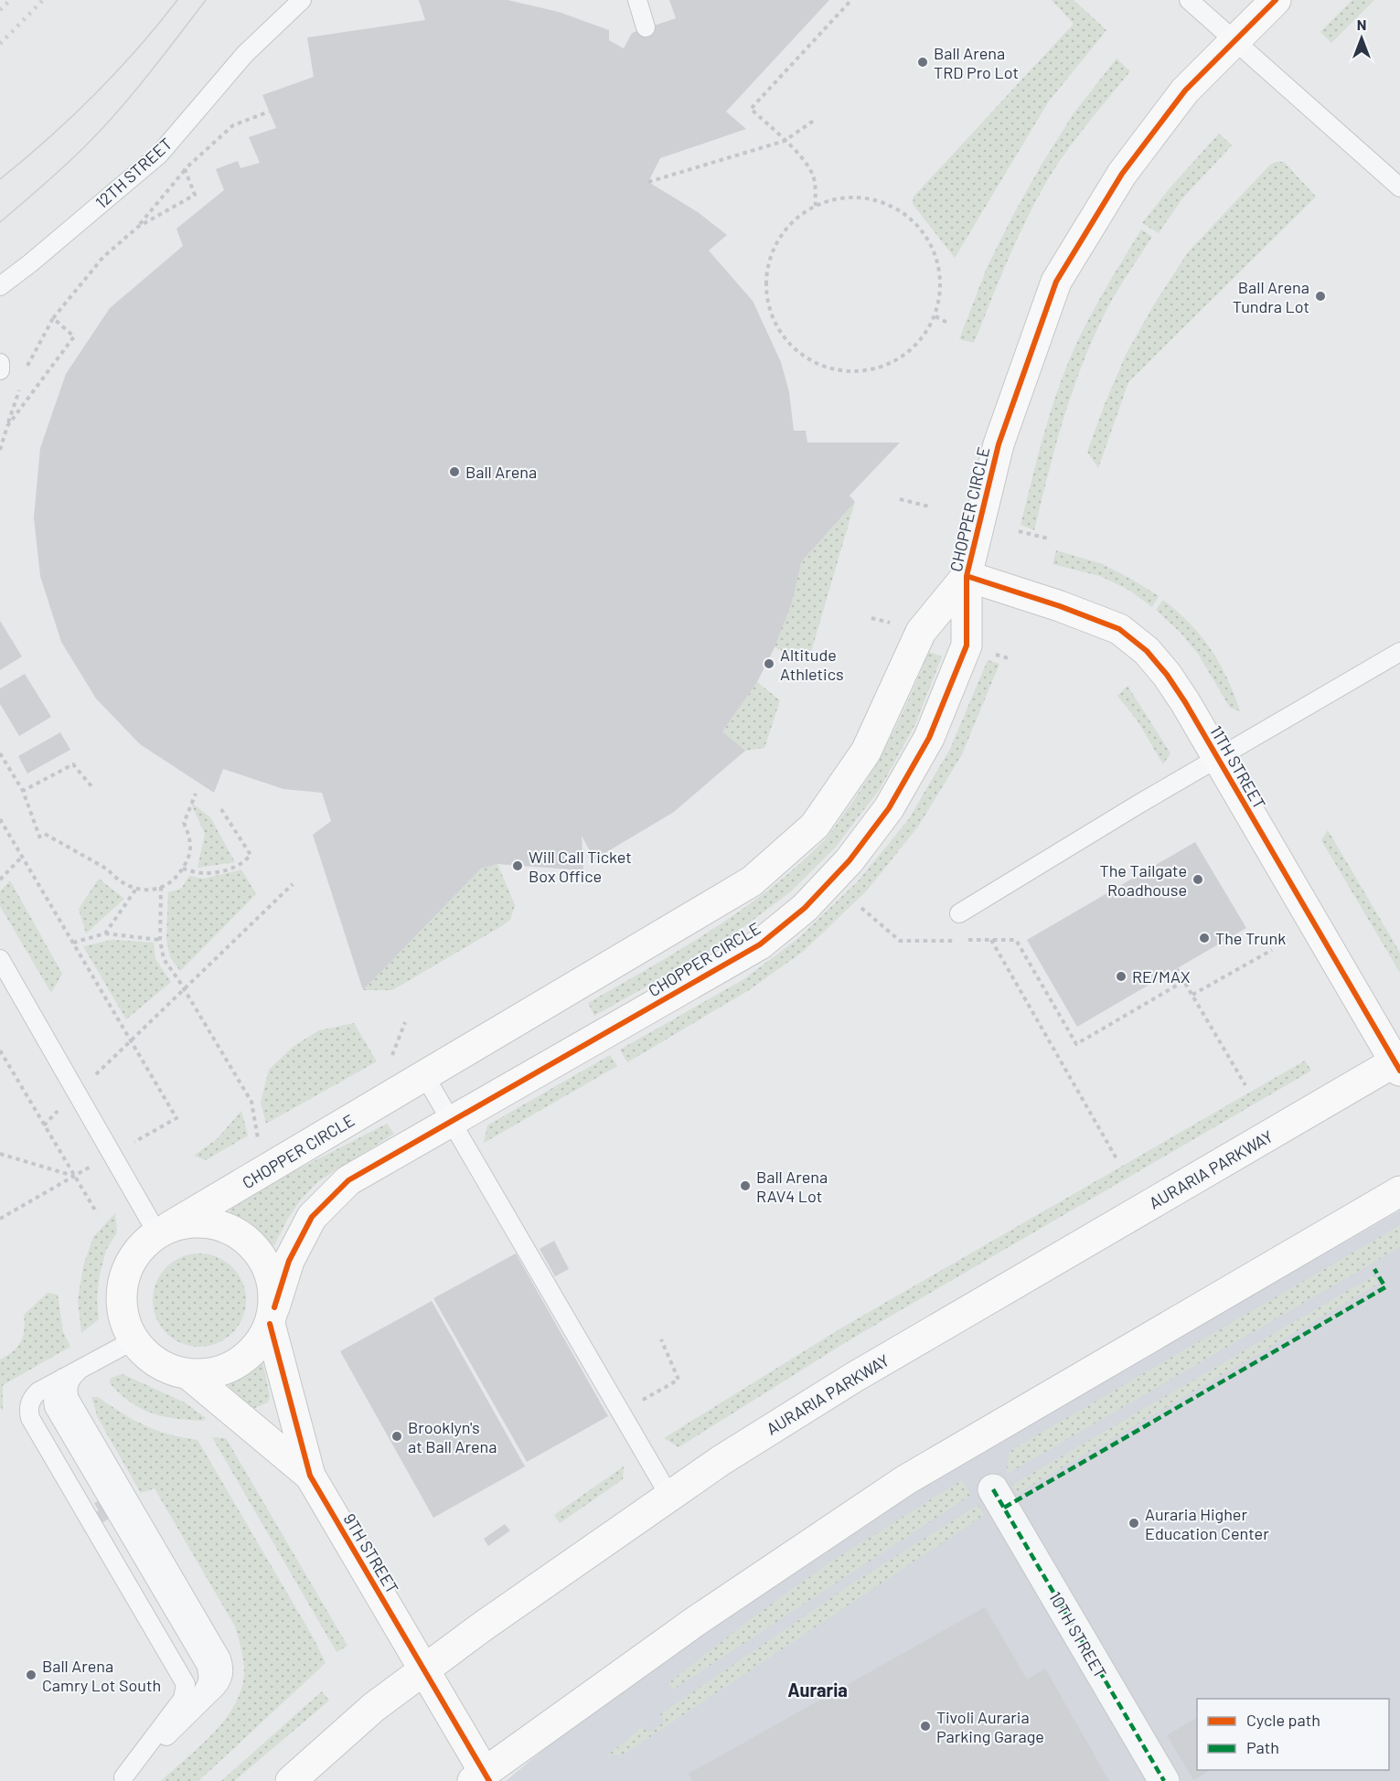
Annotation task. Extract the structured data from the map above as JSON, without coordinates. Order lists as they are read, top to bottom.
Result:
{
  "streets": {
    "street": [
      "CHOPPER CIRCLE",
      "11TH STREET",
      "AURARIA PARKWAY",
      "9TH STREET",
      "10TH STREET"
    ],
    "lane": ["12TH STREET"]
  },
  "crossings": [
    ["CHOPPER CIRCLE", "11TH STREET"],
    ["CHOPPER CIRCLE", "9TH STREET"],
    ["11TH STREET", "AURARIA PARKWAY"],
    ["AURARIA PARKWAY", "9TH STREET"]
  ],
  "districts": ["Auraria"],
  "places": [
    "Ball Arena TRD Pro Lot",
    "Ball Arena Tundra Lot",
    "Ball Arena",
    "Altitude Athletics",
    "Will Call Ticket Box Office",
    "The Tailgate Roadhouse",
    "The Trunk",
    "RE/MAX",
    "Ball Arena RAV4 Lot",
    "Brooklyn's at Ball Arena",
    "Auraria Higher Education Center",
    "Ball Arena Camry Lot South",
    "Tivoli Auraria Parking Garage"
  ],
  "legend": ["Cycle path", "Path"],
  "north": "top"
}
